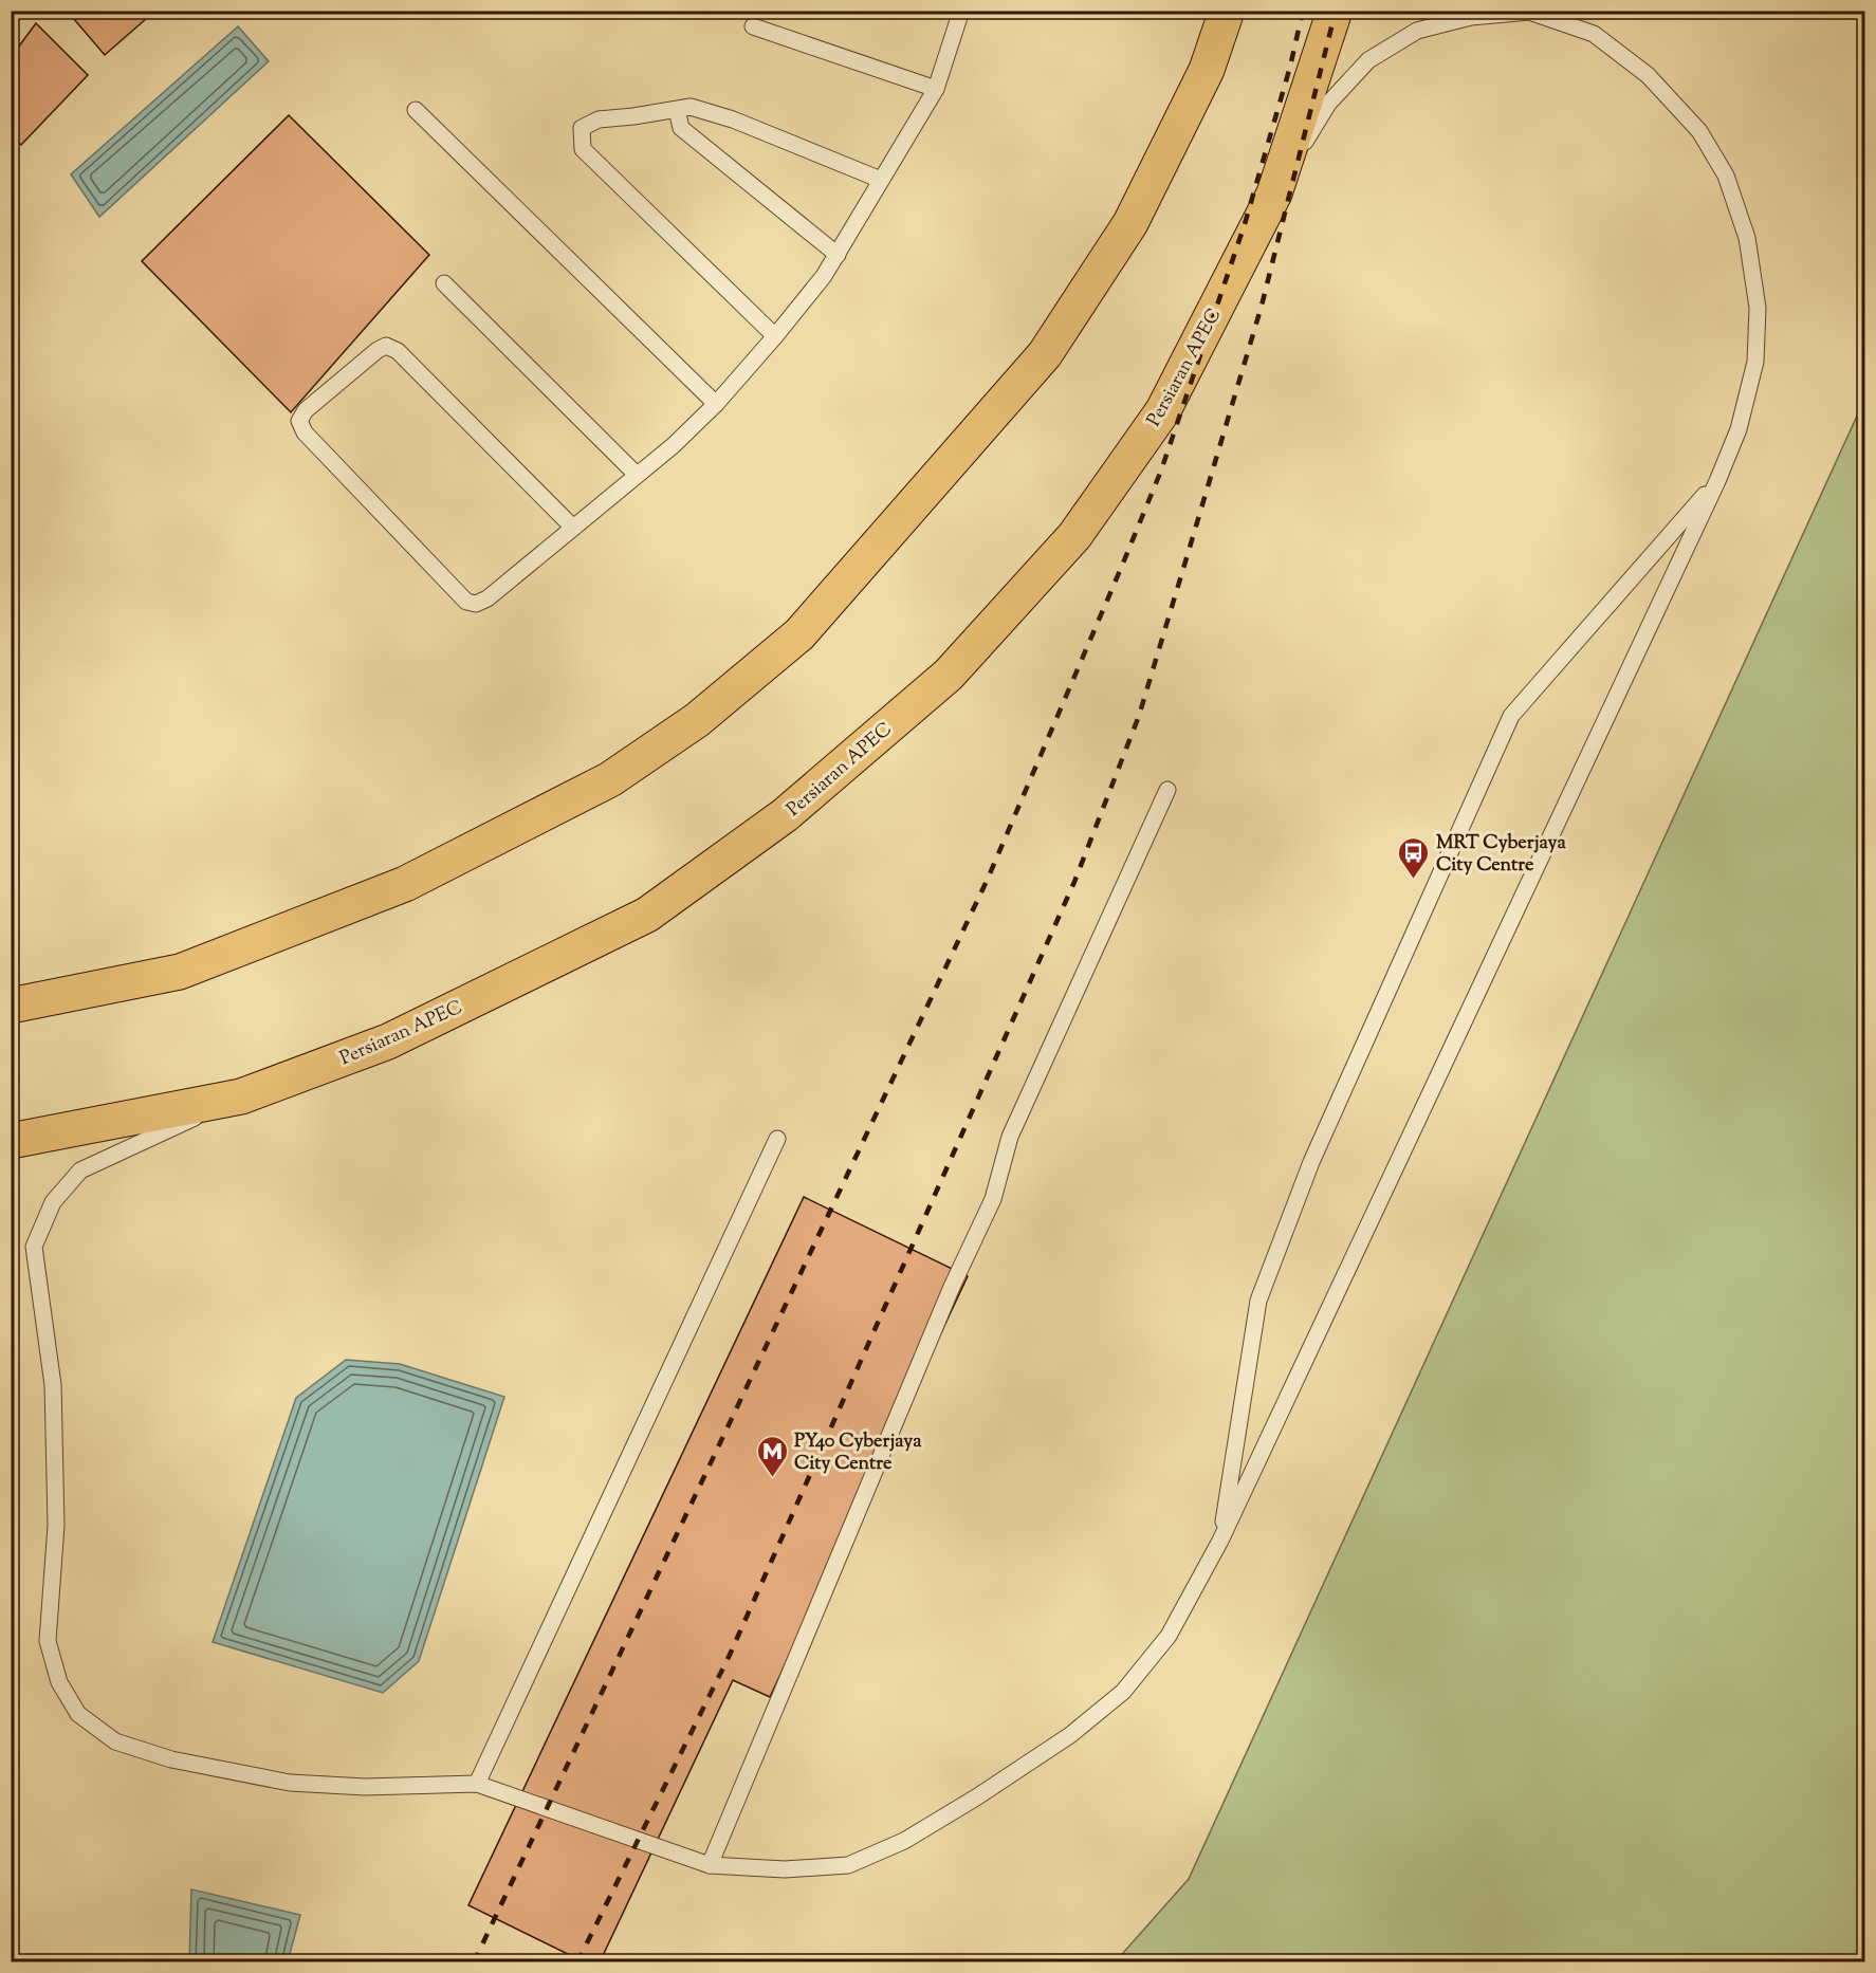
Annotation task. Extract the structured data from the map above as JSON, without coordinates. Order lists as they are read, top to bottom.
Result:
{
  "streets": {
    "main road": ["Persiaran APEC"]
  },
  "places": {
    "bus stop": ["MRT Cyberjaya City Centre"],
    "metro station": ["PY40 Cyberjaya City Centre"]
  }
}
